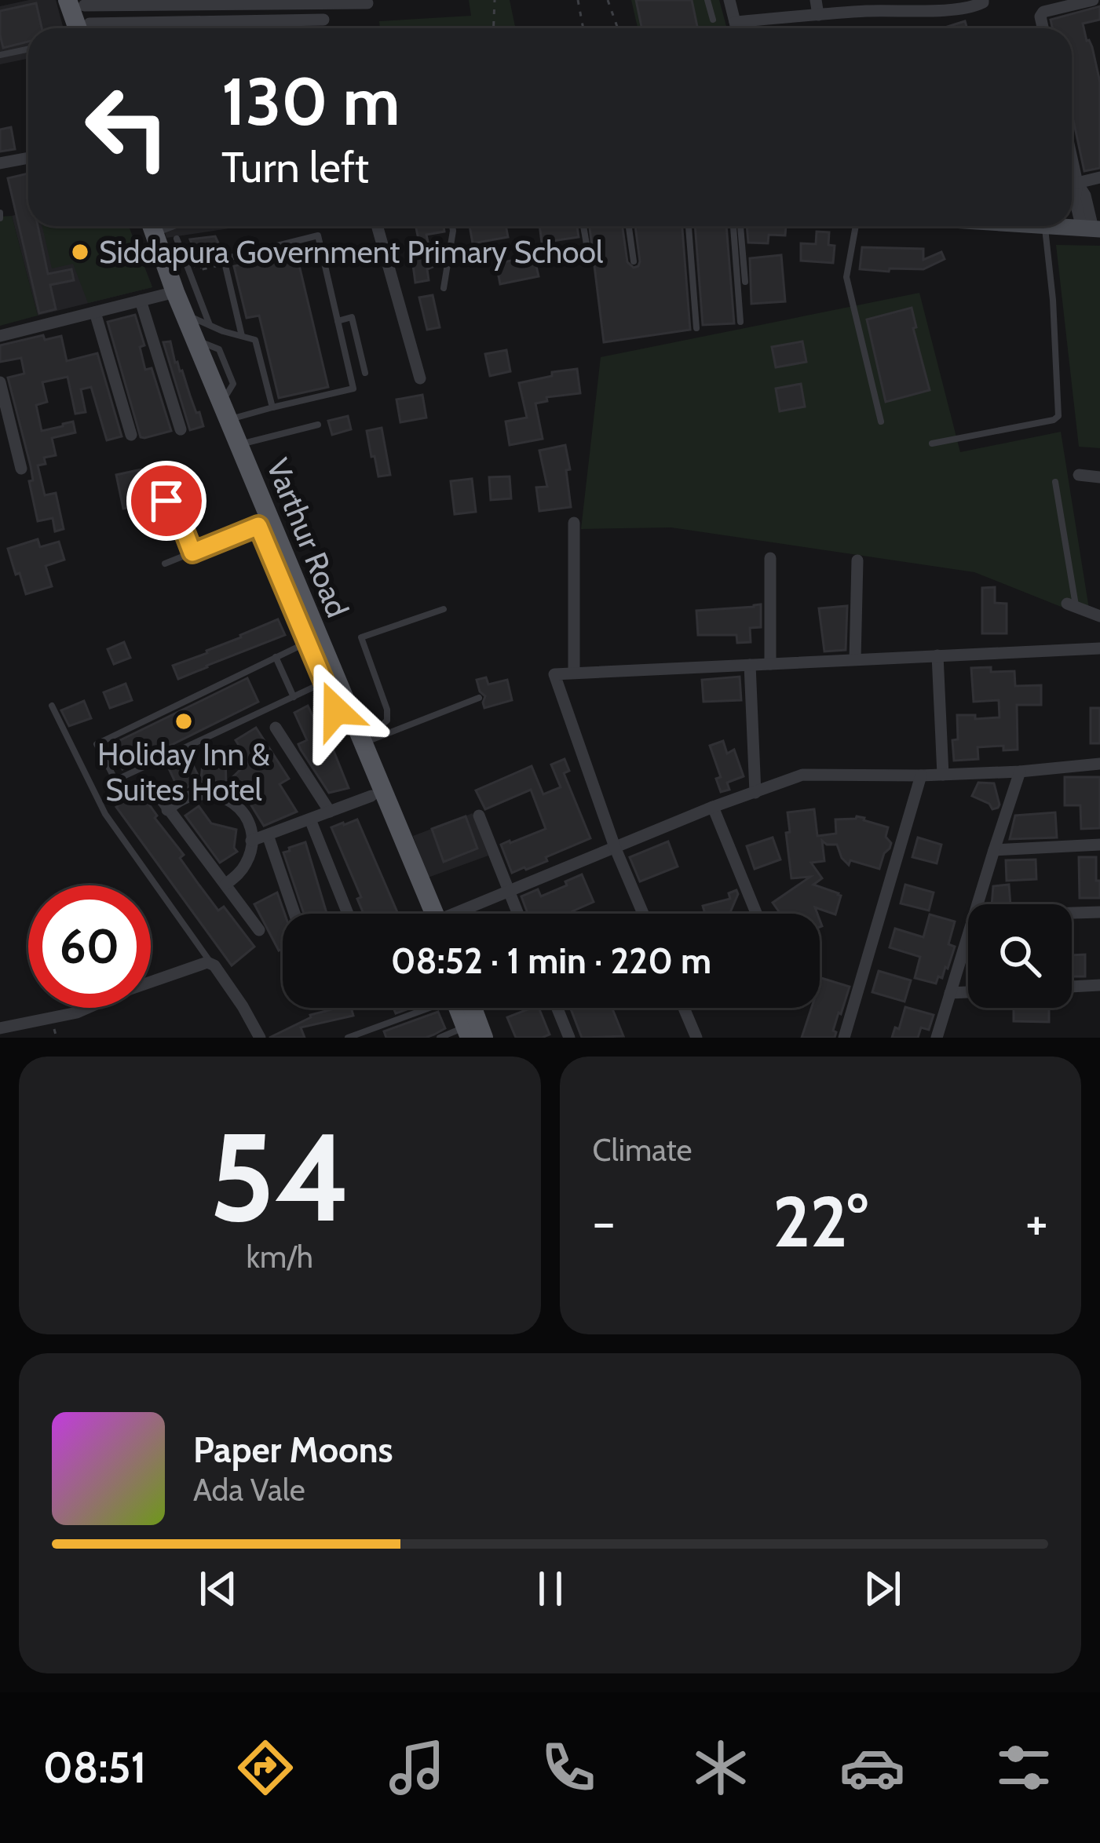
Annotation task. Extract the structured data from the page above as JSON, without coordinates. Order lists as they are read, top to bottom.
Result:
{
  "streets": {
    "main road": ["Varthur Road"]
  },
  "places": ["Siddapura Government Primary School", "Holiday Inn & Suites Hotel"],
  "page": {
    "turn": ["130 m", "Turn left"],
    "limit": "60",
    "trip": "08:52 · 1 min · 220 m",
    "tile": [
      ["54", "km/h"],
      "Climate"
    ],
    "heat": ["−", "22°", "+"],
    "song": ["Paper Moons", "Ada Vale"],
    "tabs": "08:51"
  }
}
